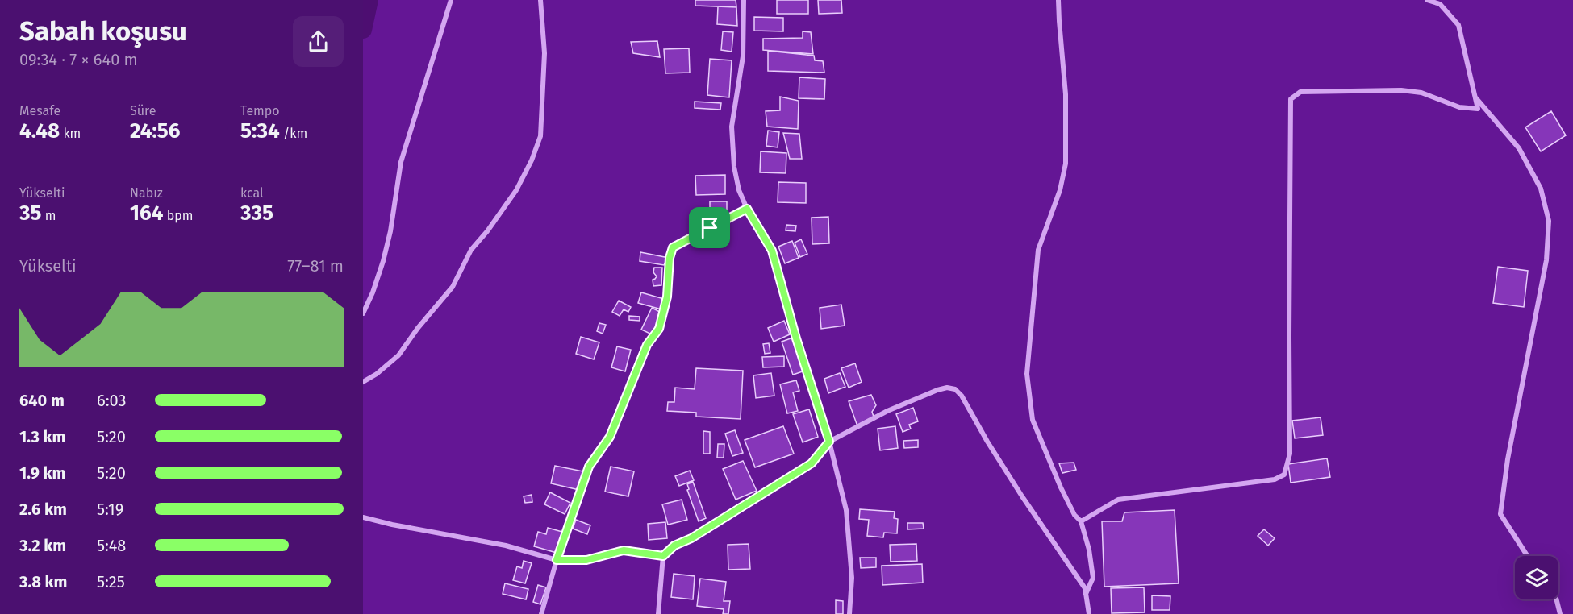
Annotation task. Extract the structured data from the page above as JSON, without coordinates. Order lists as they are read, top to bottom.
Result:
{
  "page": {
    "heading": ["Sabah koşusu", "09:34 · 7 × 640 m"],
    "stats": [
      ["Mesafe", "4.48 km"],
      ["Süre", "24:56"],
      ["Tempo", "5:34 /km"],
      ["Yükselti", "35 m"],
      ["Nabız", "164 bpm"],
      ["kcal", "335"]
    ],
    "chart": ["Yükselti", "77–81 m"],
    "list": [
      {
        "name": "640 m",
        "note": "6:03"
      },
      {
        "name": "1.3 km",
        "note": "5:20"
      },
      {
        "name": "1.9 km",
        "note": "5:20"
      },
      {
        "name": "2.6 km",
        "note": "5:19"
      },
      {
        "name": "3.2 km",
        "note": "5:48"
      },
      {
        "name": "3.8 km",
        "note": "5:25"
      }
    ]
  }
}
